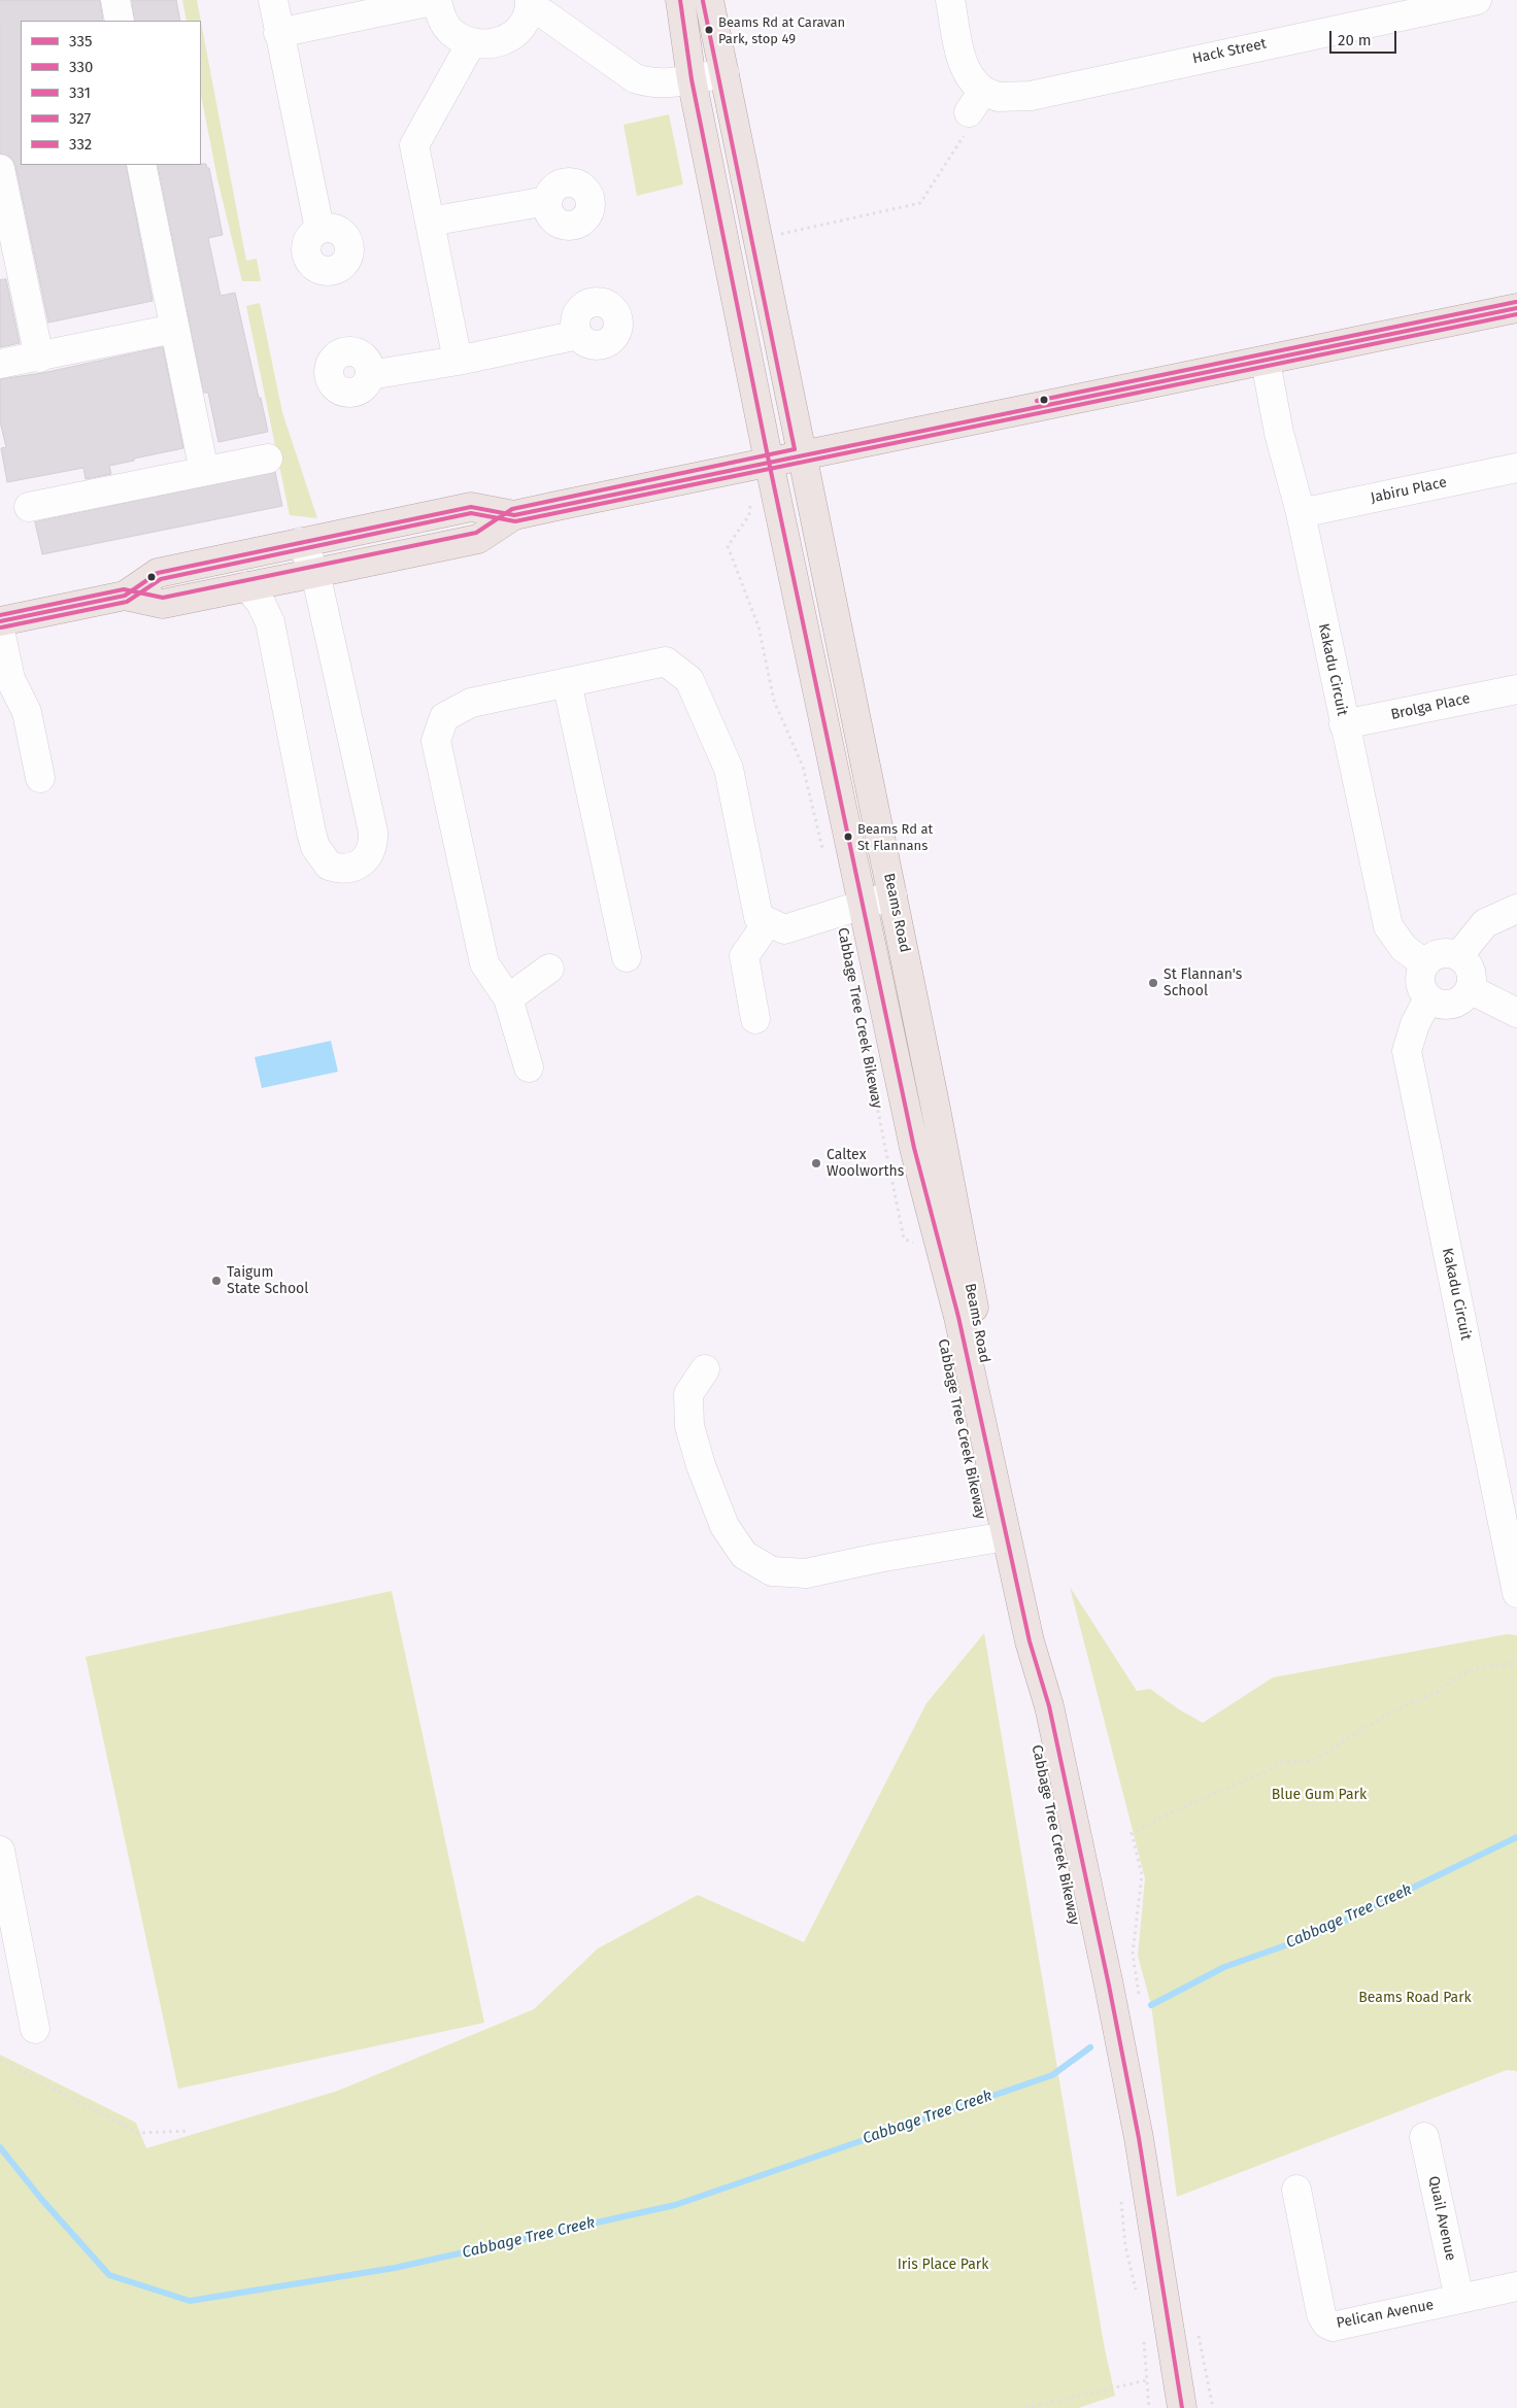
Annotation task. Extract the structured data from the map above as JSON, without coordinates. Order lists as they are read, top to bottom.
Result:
{
  "streets": {
    "main road": ["Beams Road"],
    "street": [
      "Hack Street",
      "Jabiru Place",
      "Kakadu Circuit",
      "Brolga Place",
      "Quail Avenue",
      "Pelican Avenue"
    ],
    "path": ["Cabbage Tree Creek Bikeway"]
  },
  "crossings": [
    ["Jabiru Place", "Kakadu Circuit"],
    ["Kakadu Circuit", "Brolga Place"],
    ["Quail Avenue", "Pelican Avenue"]
  ],
  "water": ["Cabbage Tree Creek"],
  "parks": ["Blue Gum Park", "Beams Road Park", "Iris Place Park"],
  "places": [
    "Beams Rd at Caravan Park, stop 49",
    "Beams Rd at St Flannans",
    "St Flannan's School",
    "Caltex Woolworths",
    "Taigum State School"
  ],
  "lines": [
    "transit line 335",
    "transit line 327",
    "transit line 332",
    "transit line 330",
    "transit line 331"
  ],
  "legend": [
    "335",
    "330",
    "331",
    "327",
    "332"
  ],
  "scale_bar": "20 m"
}
